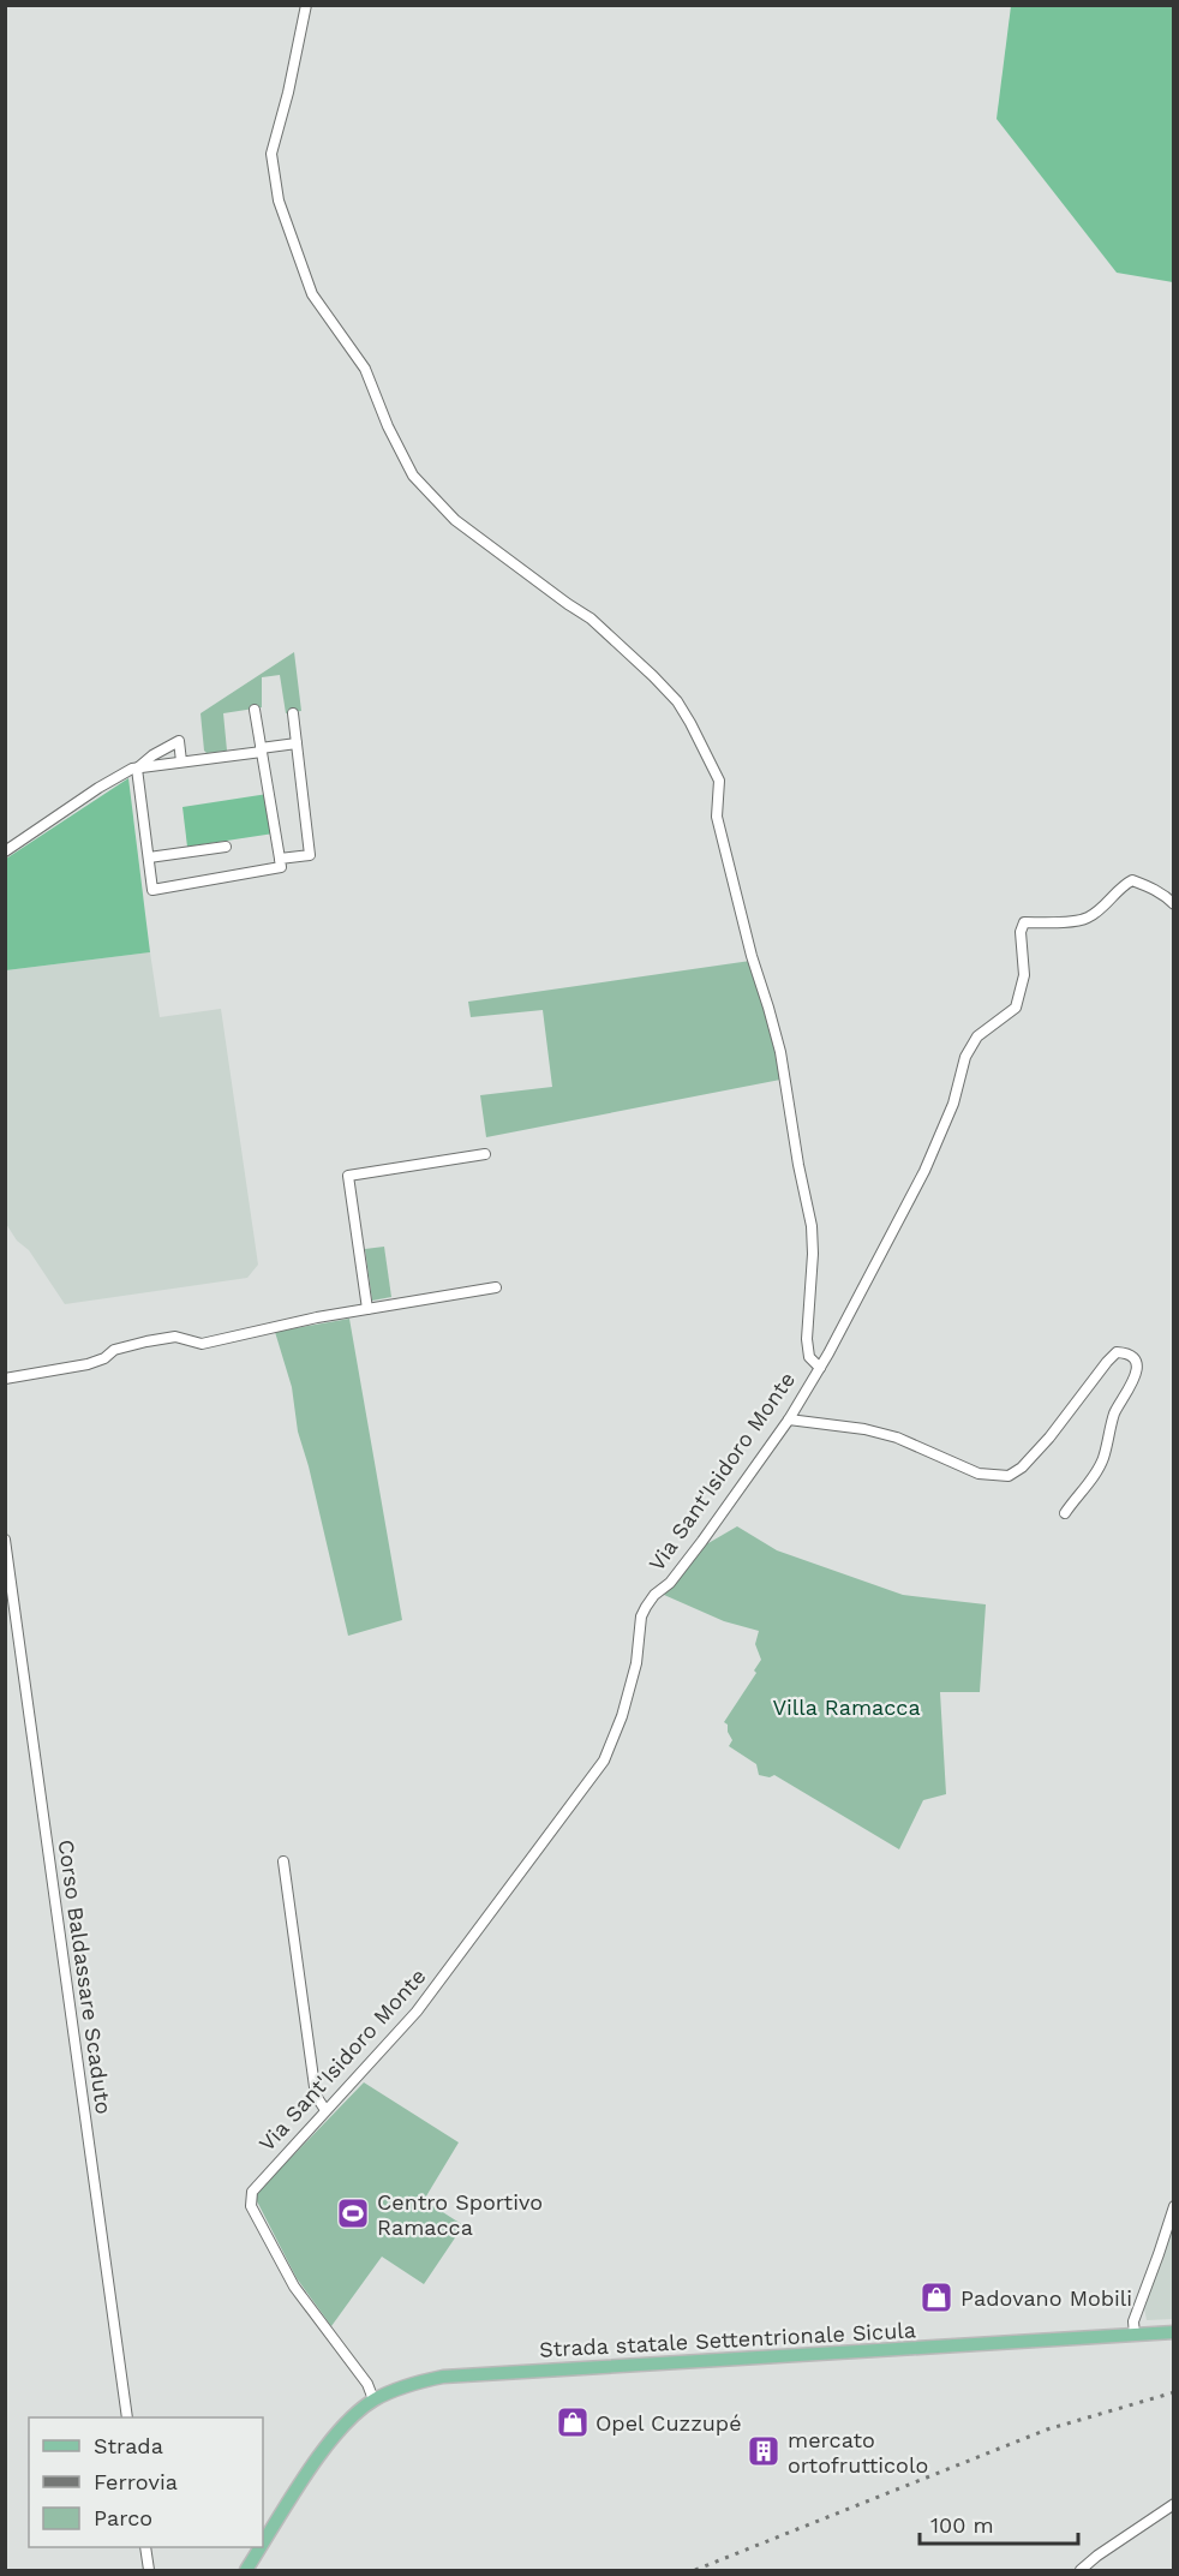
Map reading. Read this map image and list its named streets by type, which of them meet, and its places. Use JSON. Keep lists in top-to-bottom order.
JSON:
{
  "streets": {
    "main road": ["Strada statale Settentrionale Sicula"],
    "street": ["Via Sant'Isidoro Monte", "Corso Baldassare Scaduto"]
  },
  "crossings": [
    ["Via Sant'Isidoro Monte", "Strada statale Settentrionale Sicula"]
  ],
  "parks": ["Villa Ramacca"],
  "places": {
    "sports": ["Centro Sportivo Ramacca"],
    "shop": ["Padovano Mobili", "Opel Cuzzupé"],
    "building": ["mercato ortofrutticolo"]
  },
  "legend": ["Strada", "Ferrovia", "Parco"],
  "scale_bar": "100 m"
}
